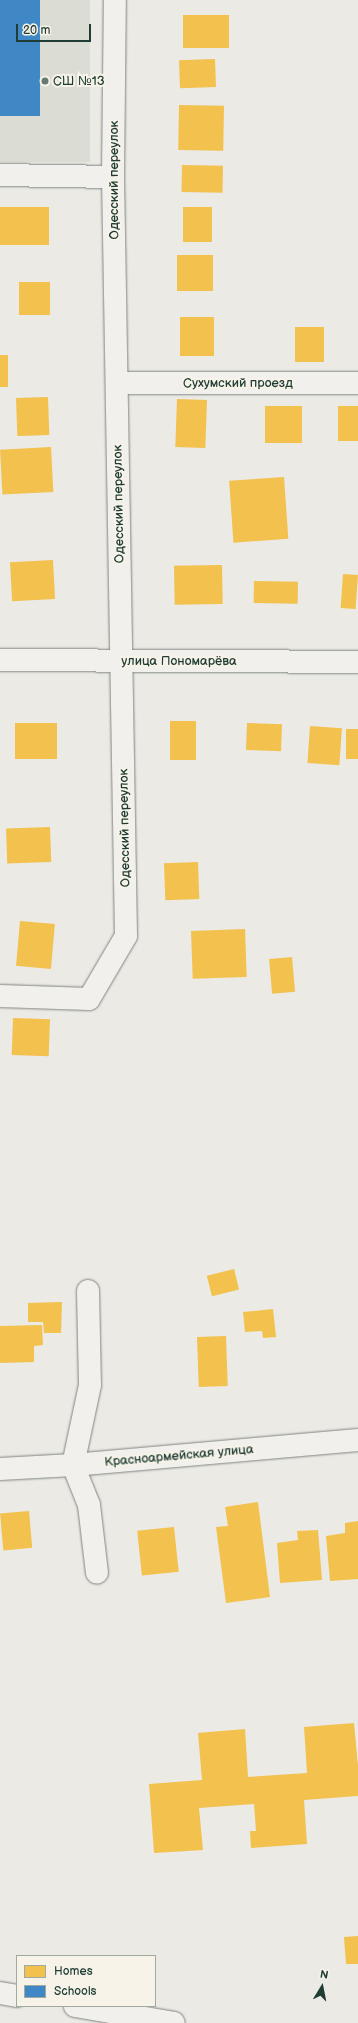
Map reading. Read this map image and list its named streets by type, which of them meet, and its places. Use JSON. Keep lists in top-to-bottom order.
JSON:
{
  "streets": {
    "street": [
      "Одесский переулок",
      "Сухумский проезд",
      "улица Пономарёва",
      "Красноармейская улица"
    ]
  },
  "crossings": [
    ["Одесский переулок", "Сухумский проезд"],
    ["Одесский переулок", "улица Пономарёва"]
  ],
  "places": ["СШ №13"],
  "legend": ["Homes", "Schools"],
  "scale_bar": "20 m",
  "north": "top"
}
